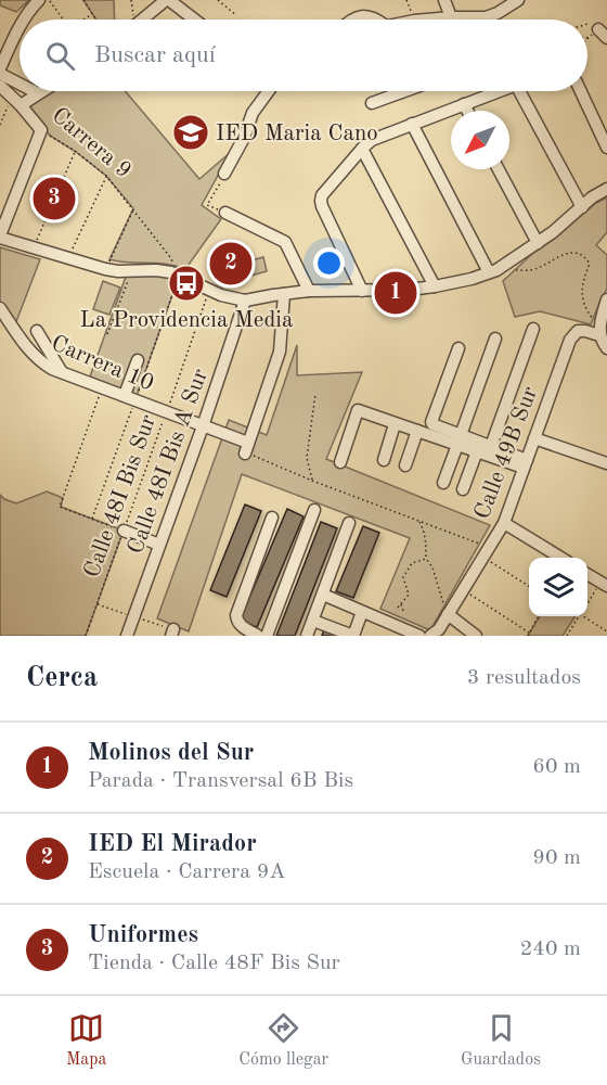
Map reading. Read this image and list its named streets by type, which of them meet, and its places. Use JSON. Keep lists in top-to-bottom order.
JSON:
{
  "streets": {
    "street": [
      "Carrera 9",
      "Carrera 10",
      "Calle 49B Sur",
      "Calle 48I Bis A Sur"
    ],
    "path": ["Calle 48I Bis Sur"]
  },
  "crossings": [
    ["Carrera 10", "Calle 48I Bis A Sur"],
    ["Carrera 10", "Calle 48I Bis Sur"]
  ],
  "places": {
    "school or university": ["IED Maria Cano"],
    "bus stop": ["La Providencia Media"]
  },
  "north": "bottom left",
  "page": {
    "search": "Buscar aquí",
    "pins": ["3", "2", "1"],
    "heading": ["Cerca", "3 resultados"],
    "list": [
      {
        "mark": "1",
        "name": "Molinos del Sur",
        "note": "Parada · Transversal 6B Bis",
        "value": "60 m"
      },
      {
        "mark": "2",
        "name": "IED El Mirador",
        "note": "Escuela · Carrera 9A",
        "value": "90 m"
      },
      {
        "mark": "3",
        "name": "Uniformes",
        "note": "Tienda · Calle 48F Bis Sur",
        "value": "240 m"
      }
    ],
    "nav": ["Mapa", "Cómo llegar", "Guardados"]
  }
}
